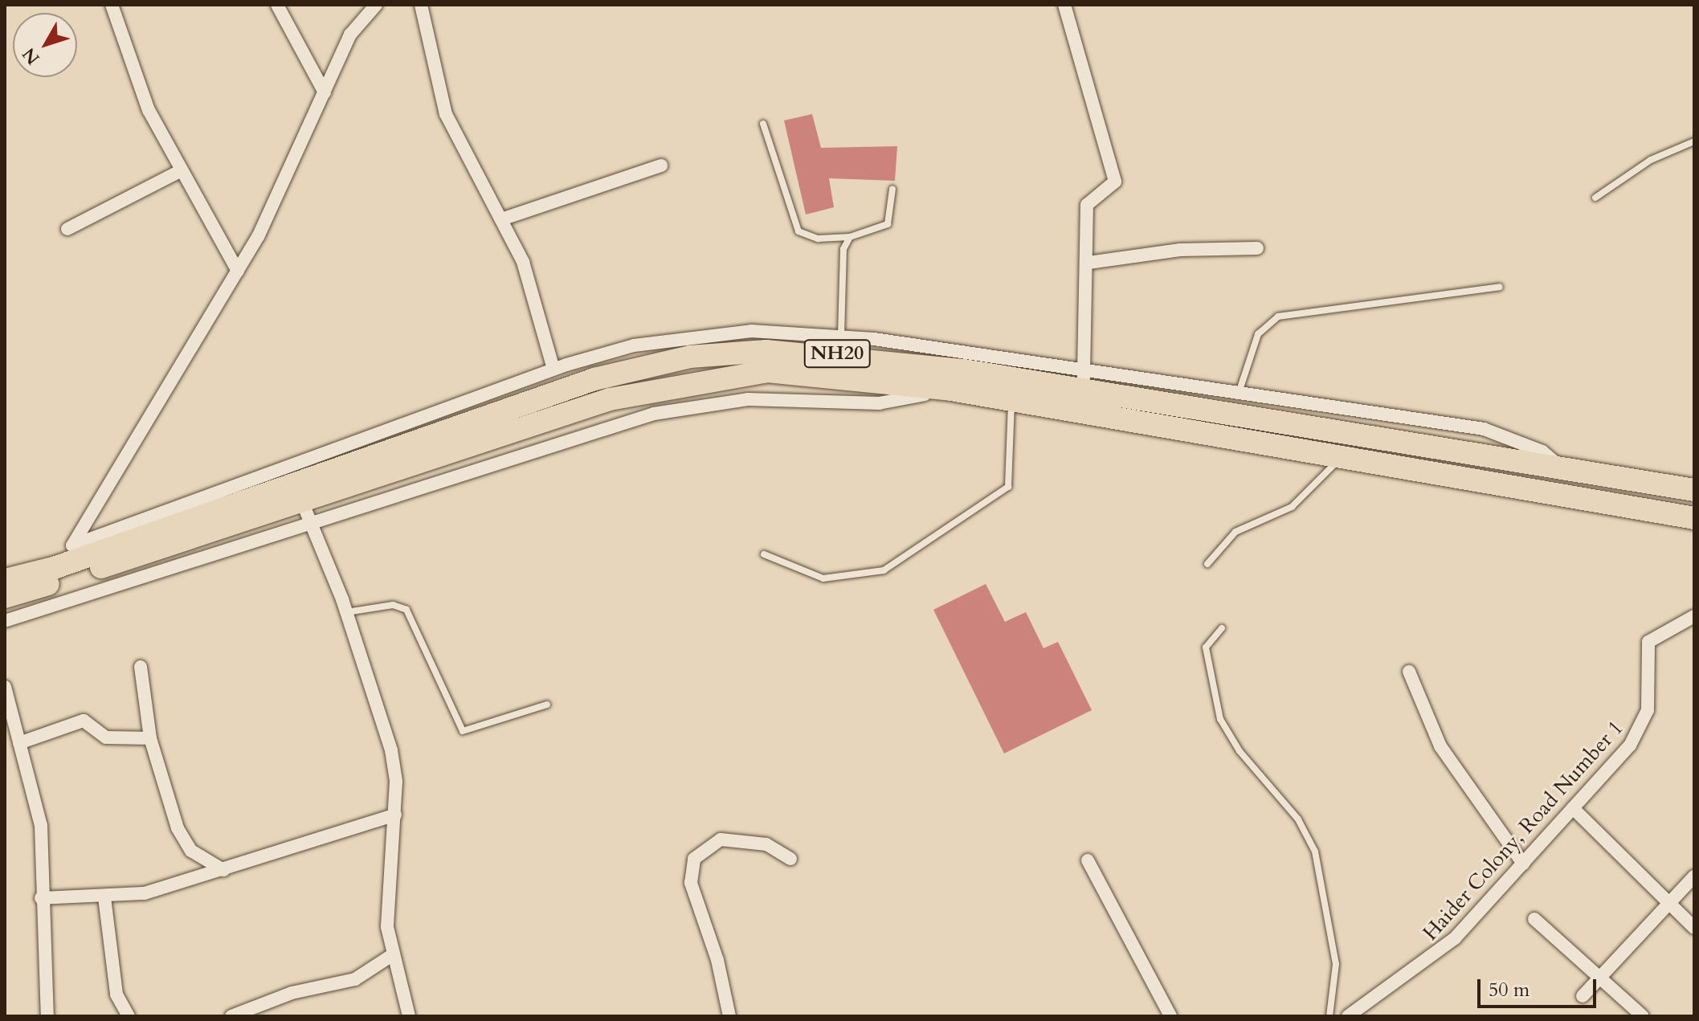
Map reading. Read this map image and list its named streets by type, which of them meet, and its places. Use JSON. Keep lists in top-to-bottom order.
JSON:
{
  "streets": {
    "highway": ["NH20"],
    "street": ["Haider Colony, Road Number 1"]
  },
  "scale_bar": "50 m",
  "north": "bottom left"
}
